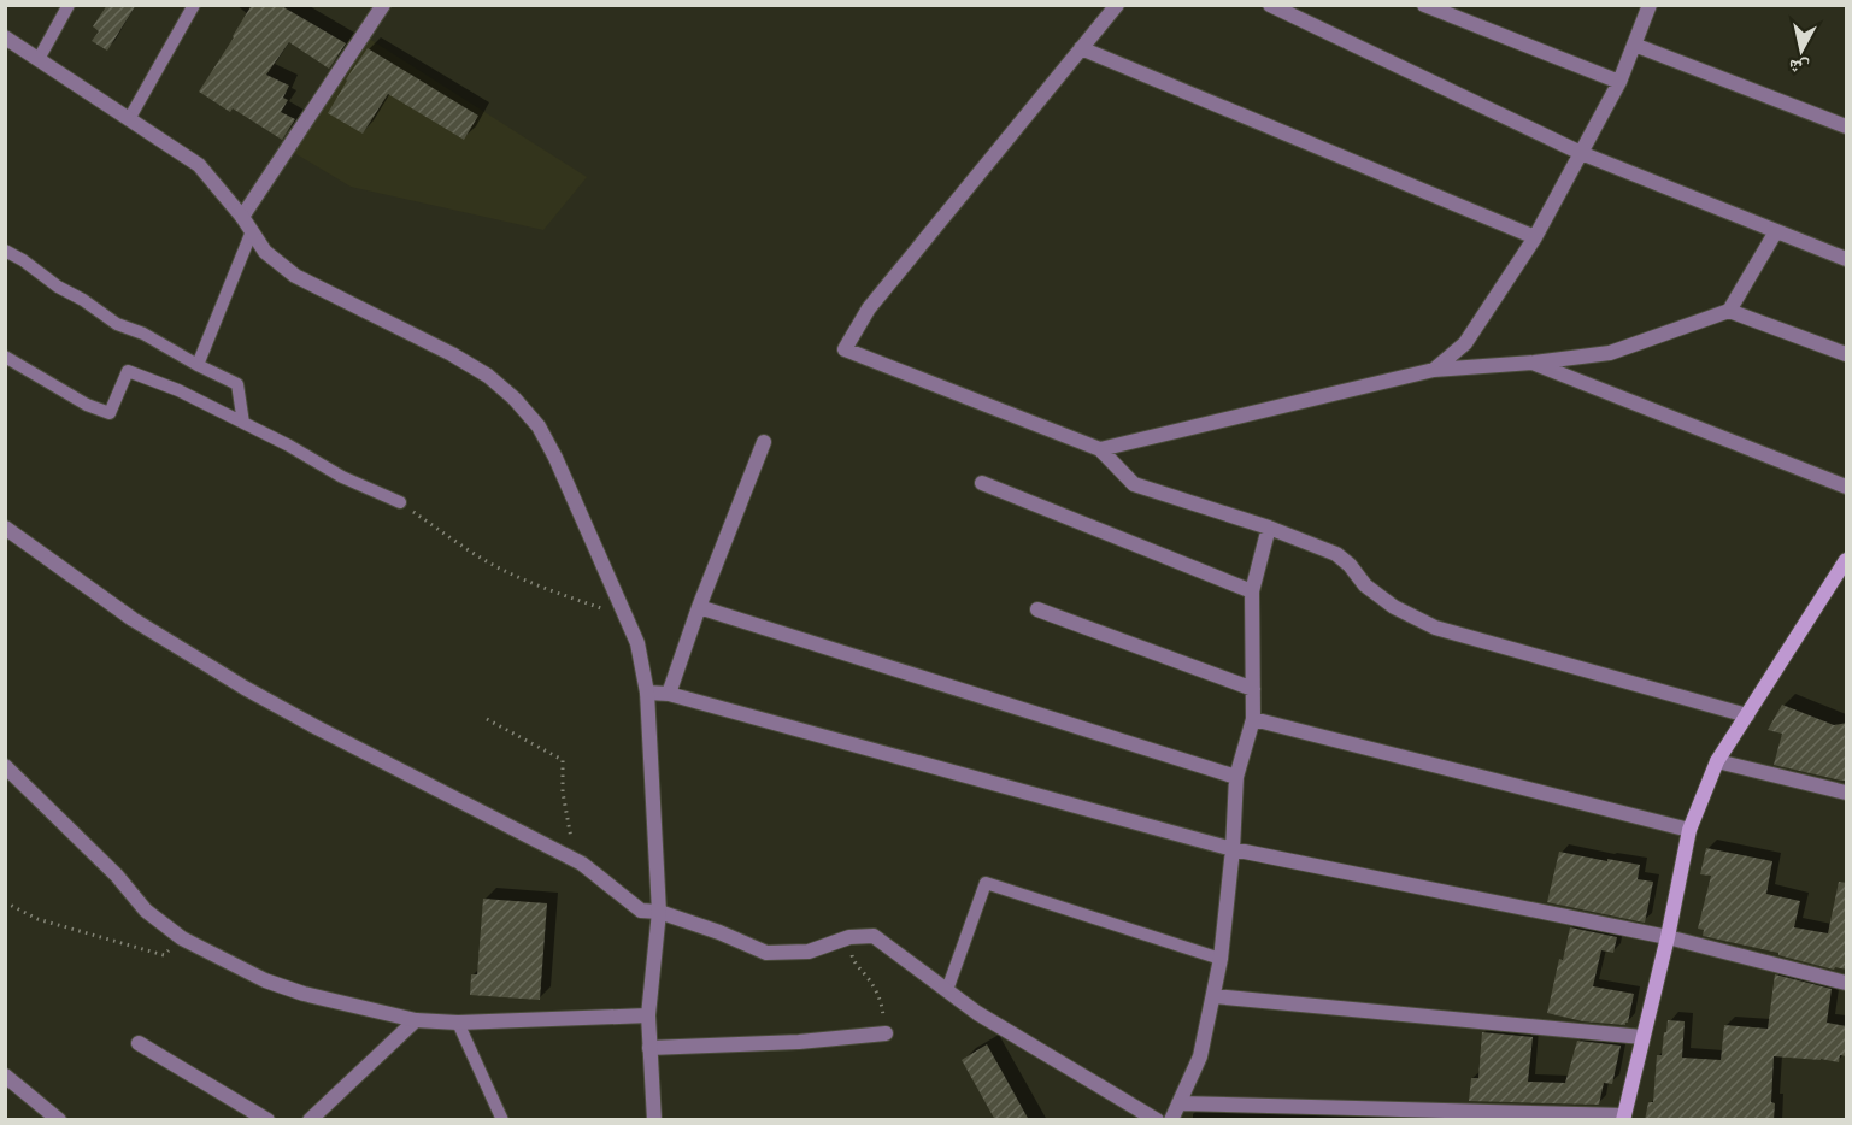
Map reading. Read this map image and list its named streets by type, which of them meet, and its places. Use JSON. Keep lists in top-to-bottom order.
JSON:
{
  "north": "bottom"
}
